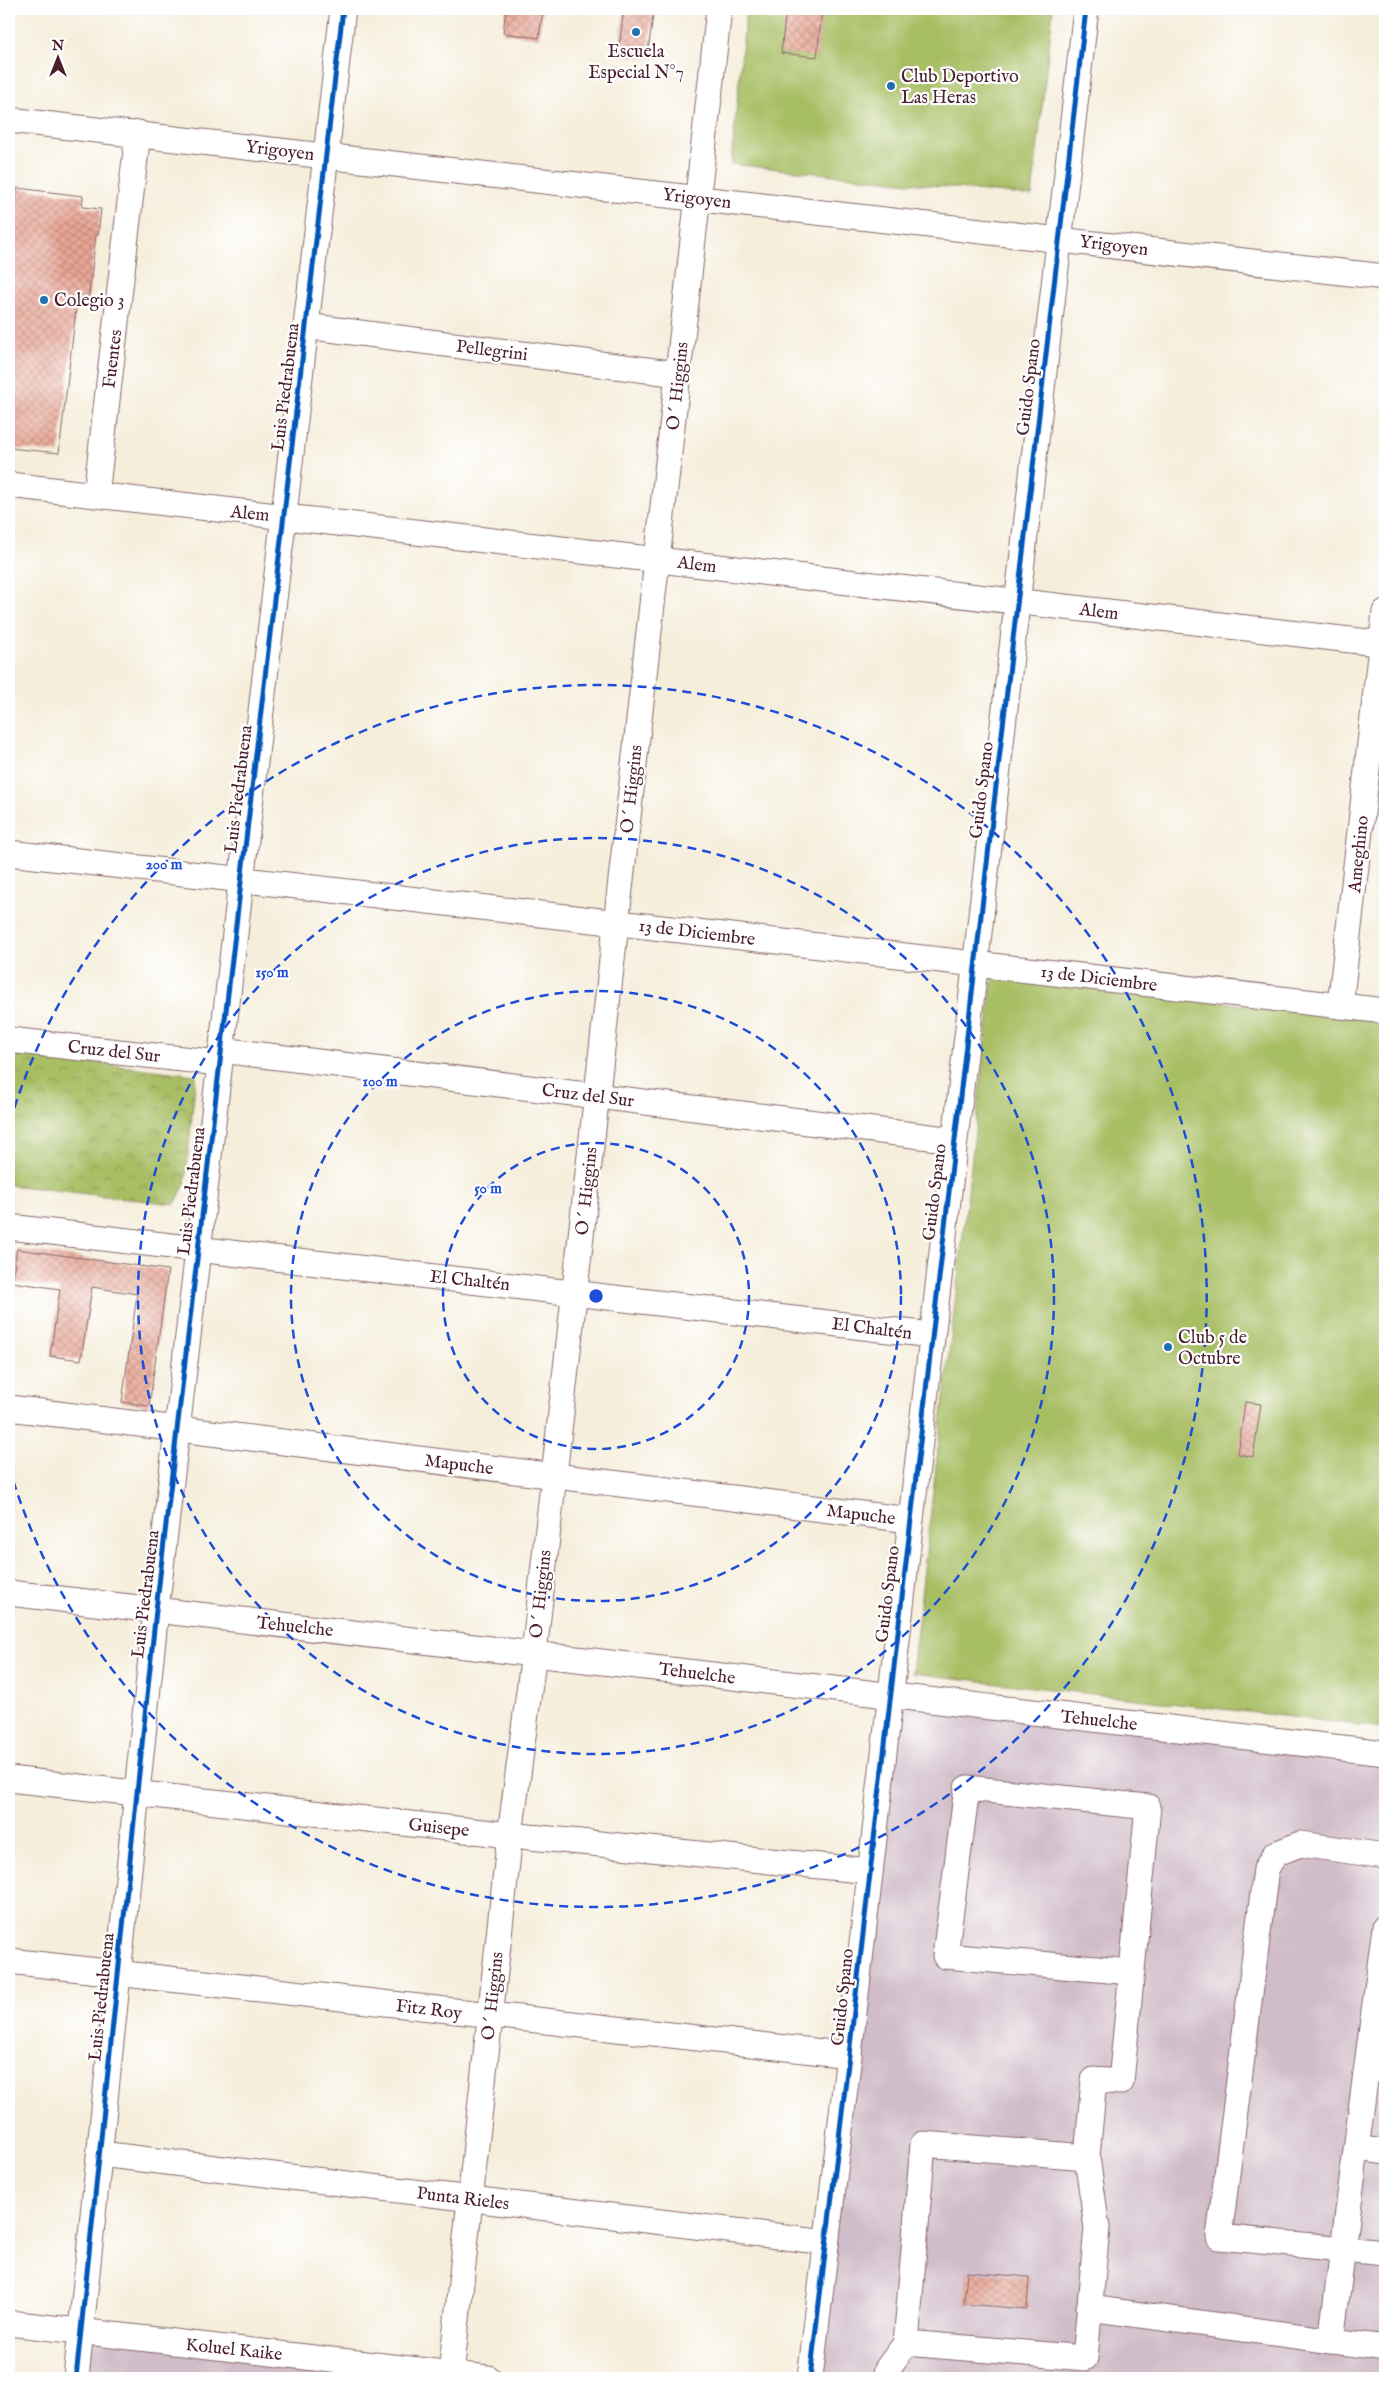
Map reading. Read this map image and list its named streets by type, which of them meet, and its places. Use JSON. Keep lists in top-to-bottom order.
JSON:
{
  "streets": {
    "street": [
      "Yrigoyen",
      "Pellegrini",
      "Fuentes",
      "O´ Higgins",
      "Luis Piedrabuena",
      "Guido Spano",
      "Alem",
      "Ameghino",
      "13 de Diciembre",
      "Cruz del Sur",
      "El Chaltén",
      "Mapuche",
      "Tehuelche",
      "Guisepe",
      "Fitz Roy",
      "Punta Rieles",
      "Koluel Kaike"
    ]
  },
  "crossings": [
    ["Yrigoyen", "Fuentes"],
    ["Yrigoyen", "O´ Higgins"],
    ["Yrigoyen", "Luis Piedrabuena"],
    ["Yrigoyen", "Guido Spano"],
    ["Pellegrini", "O´ Higgins"],
    ["Pellegrini", "Luis Piedrabuena"],
    ["Fuentes", "Alem"],
    ["O´ Higgins", "Alem"],
    ["O´ Higgins", "13 de Diciembre"],
    ["O´ Higgins", "Cruz del Sur"],
    ["O´ Higgins", "El Chaltén"],
    ["O´ Higgins", "Mapuche"],
    ["O´ Higgins", "Tehuelche"],
    ["O´ Higgins", "Guisepe"],
    ["O´ Higgins", "Fitz Roy"],
    ["O´ Higgins", "Punta Rieles"],
    ["O´ Higgins", "Koluel Kaike"],
    ["Luis Piedrabuena", "Alem"],
    ["Luis Piedrabuena", "13 de Diciembre"],
    ["Luis Piedrabuena", "Cruz del Sur"],
    ["Luis Piedrabuena", "El Chaltén"],
    ["Luis Piedrabuena", "Mapuche"],
    ["Luis Piedrabuena", "Tehuelche"],
    ["Luis Piedrabuena", "Guisepe"],
    ["Luis Piedrabuena", "Fitz Roy"],
    ["Luis Piedrabuena", "Punta Rieles"],
    ["Luis Piedrabuena", "Koluel Kaike"],
    ["Guido Spano", "Alem"],
    ["Guido Spano", "13 de Diciembre"],
    ["Guido Spano", "Cruz del Sur"],
    ["Guido Spano", "El Chaltén"],
    ["Guido Spano", "Mapuche"],
    ["Guido Spano", "Tehuelche"],
    ["Guido Spano", "Guisepe"],
    ["Guido Spano", "Fitz Roy"],
    ["Guido Spano", "Punta Rieles"],
    ["Alem", "Ameghino"],
    ["Ameghino", "13 de Diciembre"]
  ],
  "places": [
    "Escuela Especial N°7",
    "Club Deportivo Las Heras",
    "Colegio 3",
    "Club 5 de Octubre"
  ],
  "north": "top",
  "rings": [
    "200 m",
    "150 m",
    "100 m",
    "50 m"
  ]
}
